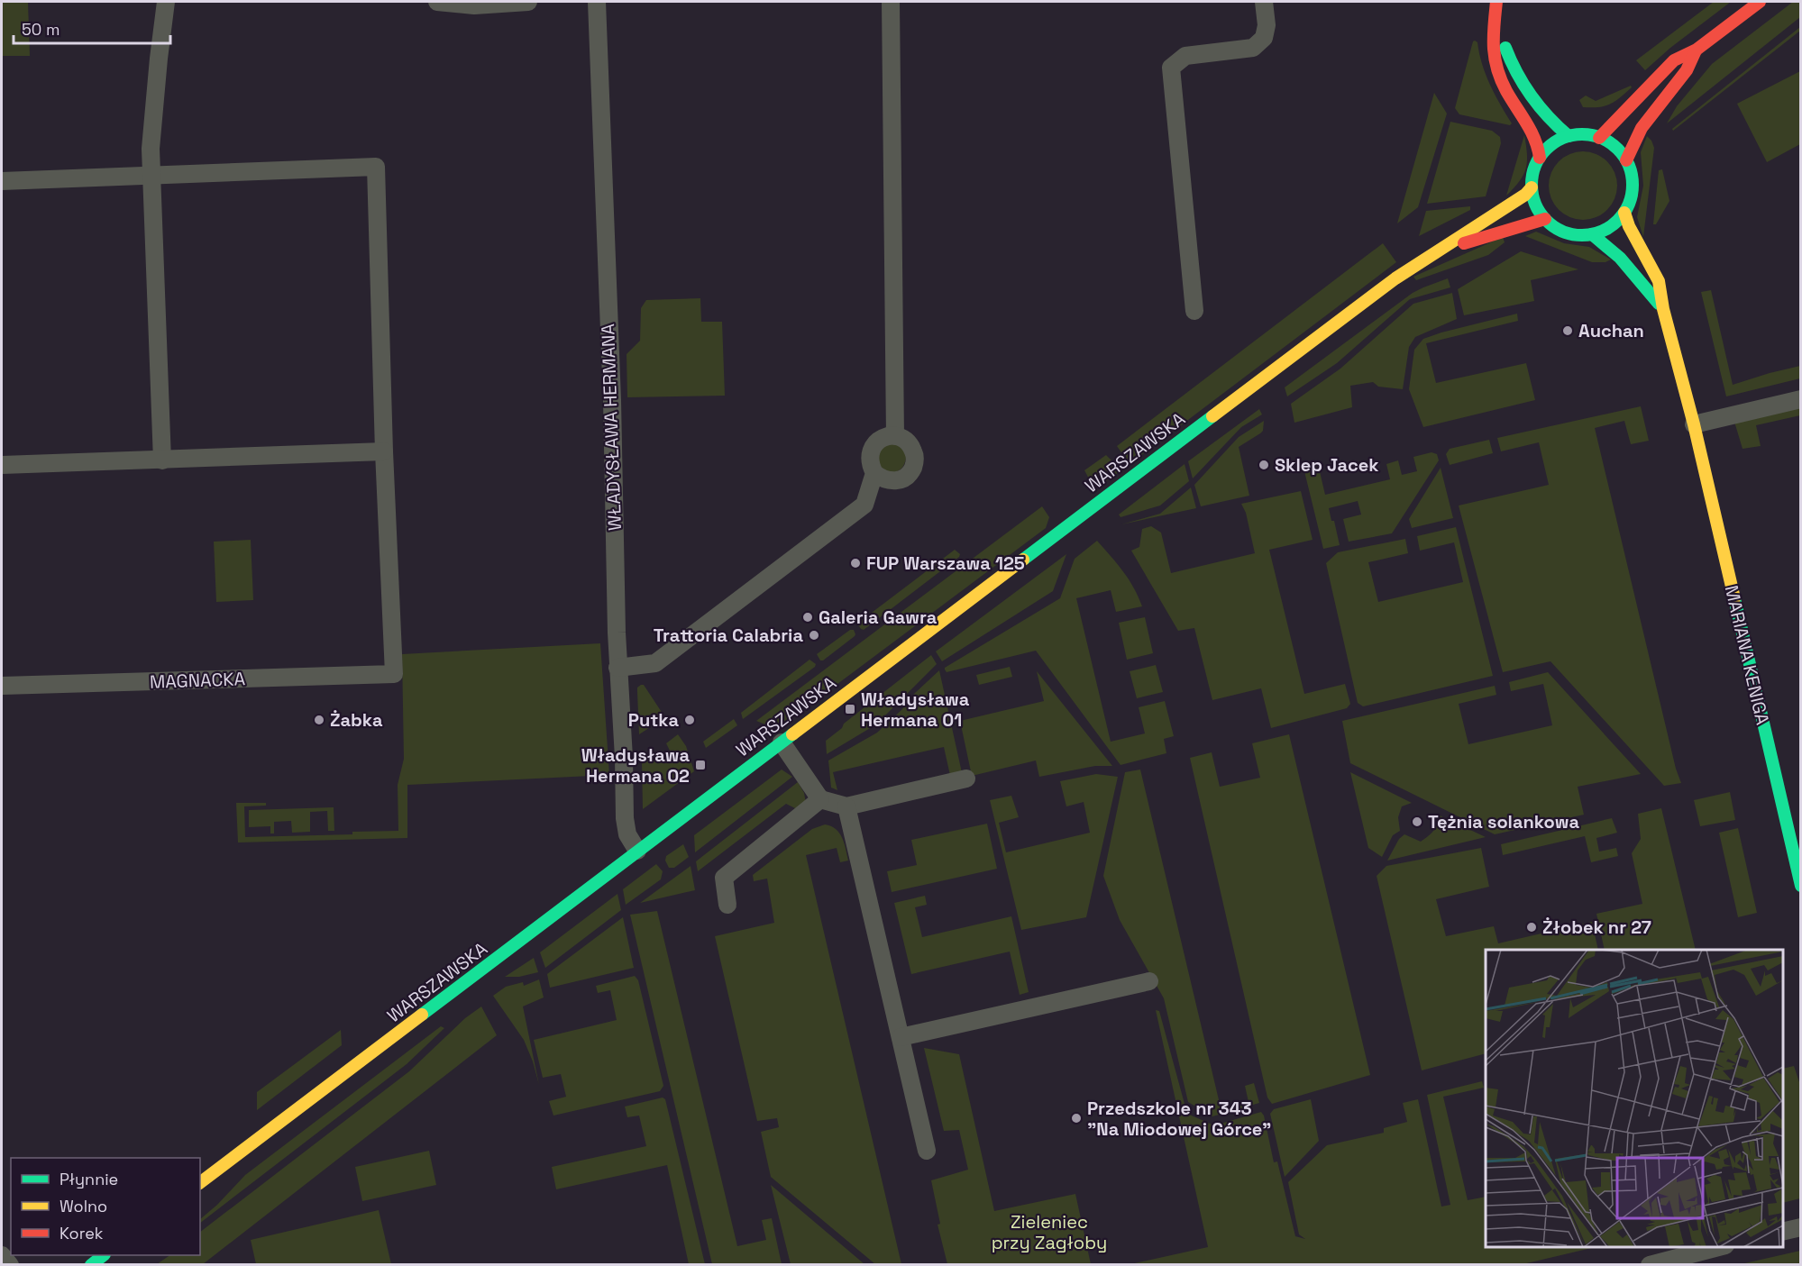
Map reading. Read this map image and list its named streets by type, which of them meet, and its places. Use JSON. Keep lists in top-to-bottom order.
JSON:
{
  "streets": {
    "street": [
      "WŁADYSŁAWA HERMANA",
      "WARSZAWSKA",
      "MARIANA KENIGA",
      "MAGNACKA"
    ]
  },
  "crossings": [
    ["WŁADYSŁAWA HERMANA", "WARSZAWSKA"],
    ["WARSZAWSKA", "MARIANA KENIGA"]
  ],
  "parks": ["Zieleniec przy Zagłoby"],
  "places": {
    "other": [
      "Auchan",
      "Sklep Jacek",
      "FUP Warszawa 125",
      "Galeria Gawra",
      "Trattoria Calabria",
      "Żabka",
      "Putka",
      "Tężnia solankowa",
      "Żłobek nr 27",
      "Przedszkole nr 343 \"Na Miodowej Górce\""
    ],
    "transit": ["Władysława Hermana 01", "Władysława Hermana 02"]
  },
  "legend": ["Płynnie", "Wolno", "Korek"],
  "scale_bar": "50 m"
}
